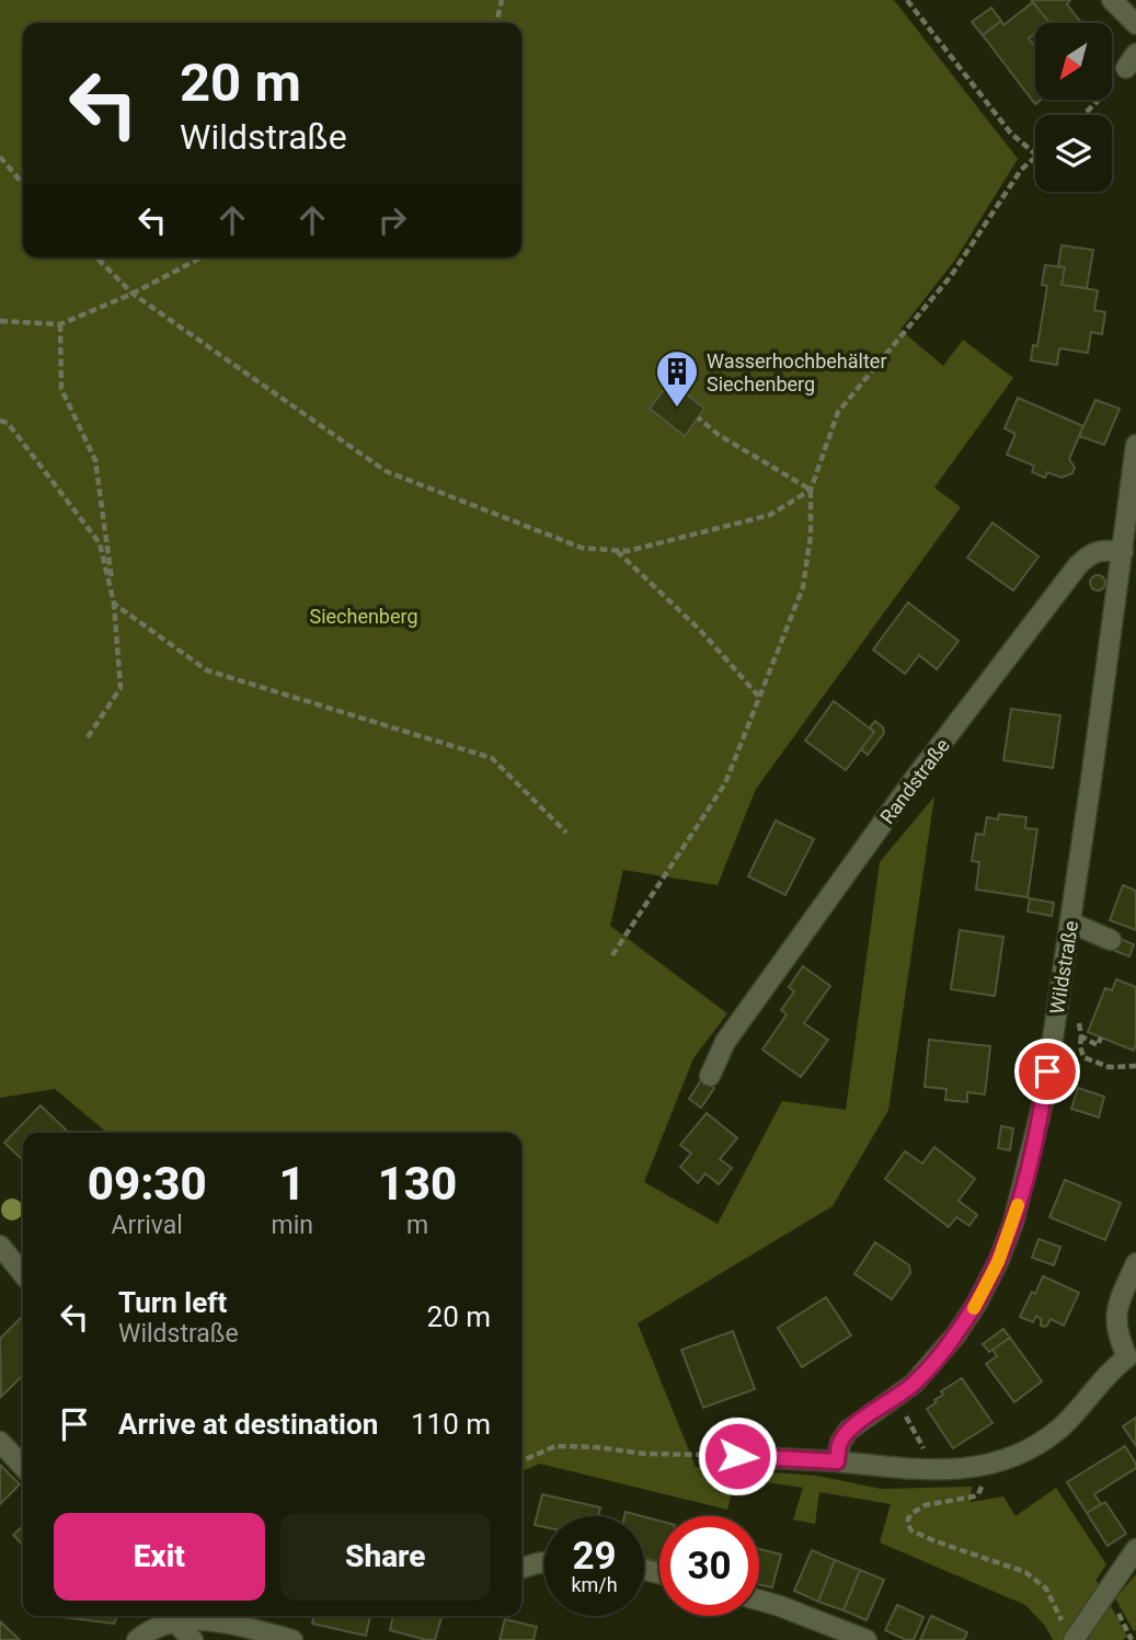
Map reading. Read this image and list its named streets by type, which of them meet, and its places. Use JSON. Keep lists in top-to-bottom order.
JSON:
{
  "streets": {
    "street": ["Randstraße", "Wildstraße"]
  },
  "crossings": [
    ["Randstraße", "Wildstraße"]
  ],
  "parks": ["Siechenberg"],
  "places": {
    "building": ["Wasserhochbehälter Siechenberg"]
  },
  "north": "bottom left",
  "page": {
    "turn": ["20 m", "Wildstraße"],
    "eta": [
      "09:30",
      "Arrival",
      "1",
      "min",
      "130",
      "m"
    ],
    "list": [
      {
        "name": "Turn left",
        "note": "Wildstraße",
        "value": "20 m"
      },
      {
        "name": "Arrive at destination",
        "value": "110 m"
      }
    ],
    "buttons": ["Exit", "Share"],
    "speed": "29 km/h",
    "limit": "30"
  }
}
